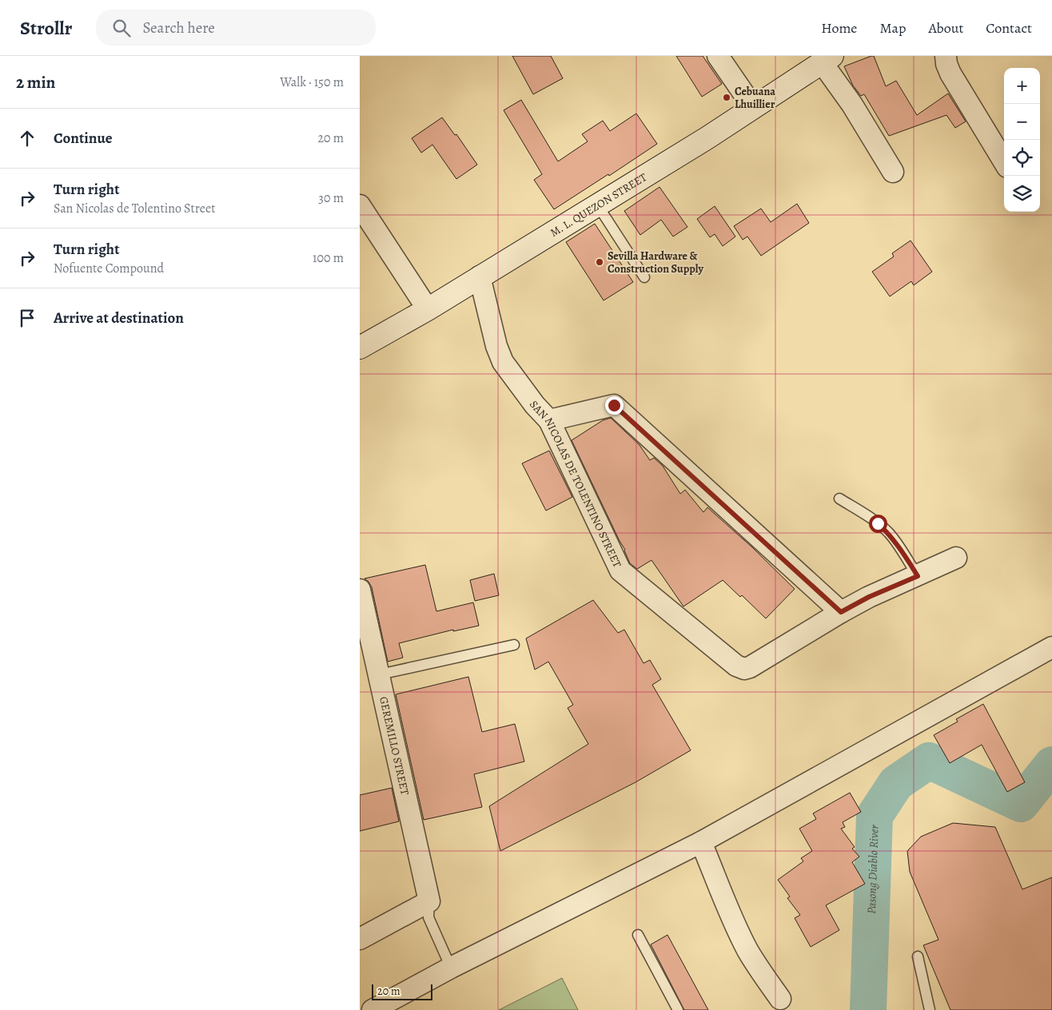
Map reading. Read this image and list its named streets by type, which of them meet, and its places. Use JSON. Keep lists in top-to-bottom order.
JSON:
{
  "streets": {
    "main road": ["M. L. QUEZON STREET"],
    "street": ["SAN NICOLAS DE TOLENTINO STREET", "GEREMILLO STREET"]
  },
  "crossings": [
    ["M. L. QUEZON STREET", "SAN NICOLAS DE TOLENTINO STREET"]
  ],
  "water": ["Pasong Diablo River"],
  "places": ["Cebuana Lhuillier", "Sevilla Hardware & Construction Supply"],
  "scale_bar": "20 m",
  "page": {
    "header": "Strollr",
    "search": "Search here",
    "nav": [
      "Home",
      "Map",
      "About",
      "Contact"
    ],
    "heading": ["2 min", "Walk · 150 m"],
    "map_buttons": ["+", "−"],
    "list": [
      ["Continue", "20 m"],
      ["Turn right", "San Nicolas de Tolentino Street", "30 m"],
      ["Turn right", "Nofuente Compound", "100 m"],
      "Arrive at destination"
    ],
    "scale": "20 m"
  }
}
